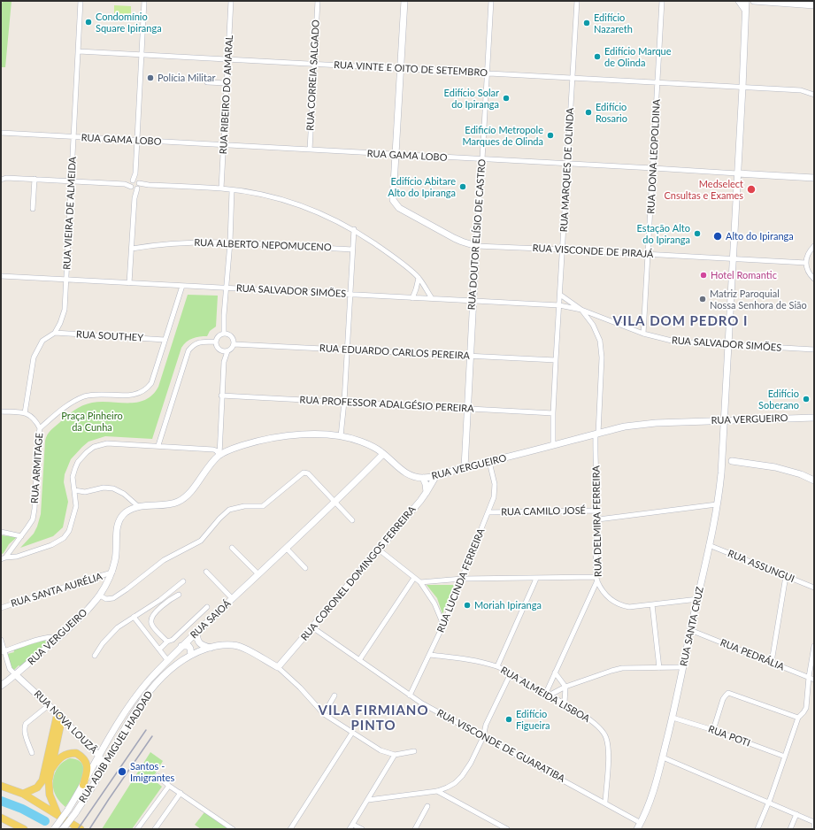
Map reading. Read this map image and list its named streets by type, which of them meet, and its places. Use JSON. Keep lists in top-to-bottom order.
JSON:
{
  "streets": {
    "main road": [
      "RUA GAMA LOBO",
      "RUA DOUTOR ELÍSIO DE CASTRO",
      "RUA VISCONDE DE PIRAJÁ",
      "RUA VERGUEIRO",
      "RUA CORONEL DOMINGOS FERREIRA",
      "RUA SAIOÁ",
      "RUA SANTA CRUZ",
      "RUA NOVA LOUZÃ",
      "RUA ADIB MIGUEL HADDAD"
    ],
    "street": [
      "RUA VINTE E OITO DE SETEMBRO",
      "RUA CORREIA SALGADO",
      "RUA RIBEIRO DO AMARAL",
      "RUA DONA LEOPOLDINA",
      "RUA MARQUES DE OLINDA",
      "RUA VIEIRA DE ALMEIDA",
      "RUA ALBERTO NEPOMUCENO",
      "RUA SALVADOR SIMÕES",
      "RUA SOUTHEY",
      "RUA EDUARDO CARLOS PEREIRA",
      "RUA PROFESSOR ADALGÉSIO PEREIRA",
      "RUA ARMITAGE",
      "RUA CAMILO JOSÉ",
      "RUA DELMIRA FERREIRA",
      "RUA ASSUNGUI",
      "RUA LUCINDA FERREIRA",
      "RUA SANTA AURÉLIA",
      "RUA PEDRÁLIA",
      "RUA ALMEIDA LISBOA",
      "RUA POTI",
      "RUA VISCONDE DE GUARATIBA"
    ]
  },
  "crossings": [
    ["RUA VINTE E OITO DE SETEMBRO", "RUA CORREIA SALGADO"],
    ["RUA VINTE E OITO DE SETEMBRO", "RUA RIBEIRO DO AMARAL"],
    ["RUA VINTE E OITO DE SETEMBRO", "RUA DONA LEOPOLDINA"],
    ["RUA VINTE E OITO DE SETEMBRO", "RUA MARQUES DE OLINDA"],
    ["RUA VINTE E OITO DE SETEMBRO", "RUA VIEIRA DE ALMEIDA"],
    ["RUA VINTE E OITO DE SETEMBRO", "RUA DOUTOR ELÍSIO DE CASTRO"],
    ["RUA VINTE E OITO DE SETEMBRO", "RUA SANTA CRUZ"],
    ["RUA CORREIA SALGADO", "RUA GAMA LOBO"],
    ["RUA RIBEIRO DO AMARAL", "RUA GAMA LOBO"],
    ["RUA GAMA LOBO", "RUA DONA LEOPOLDINA"],
    ["RUA GAMA LOBO", "RUA MARQUES DE OLINDA"],
    ["RUA GAMA LOBO", "RUA VIEIRA DE ALMEIDA"],
    ["RUA GAMA LOBO", "RUA DOUTOR ELÍSIO DE CASTRO"],
    ["RUA GAMA LOBO", "RUA VISCONDE DE PIRAJÁ"],
    ["RUA GAMA LOBO", "RUA SANTA CRUZ"],
    ["RUA DONA LEOPOLDINA", "RUA VISCONDE DE PIRAJÁ"],
    ["RUA DONA LEOPOLDINA", "RUA SALVADOR SIMÕES"],
    ["RUA MARQUES DE OLINDA", "RUA VISCONDE DE PIRAJÁ"],
    ["RUA MARQUES DE OLINDA", "RUA SALVADOR SIMÕES"],
    ["RUA MARQUES DE OLINDA", "RUA EDUARDO CARLOS PEREIRA"],
    ["RUA MARQUES DE OLINDA", "RUA PROFESSOR ADALGÉSIO PEREIRA"],
    ["RUA MARQUES DE OLINDA", "RUA VERGUEIRO"],
    ["RUA VIEIRA DE ALMEIDA", "RUA SALVADOR SIMÕES"],
    ["RUA VIEIRA DE ALMEIDA", "RUA SOUTHEY"],
    ["RUA DOUTOR ELÍSIO DE CASTRO", "RUA VISCONDE DE PIRAJÁ"],
    ["RUA DOUTOR ELÍSIO DE CASTRO", "RUA SALVADOR SIMÕES"],
    ["RUA DOUTOR ELÍSIO DE CASTRO", "RUA EDUARDO CARLOS PEREIRA"],
    ["RUA DOUTOR ELÍSIO DE CASTRO", "RUA PROFESSOR ADALGÉSIO PEREIRA"],
    ["RUA DOUTOR ELÍSIO DE CASTRO", "RUA VERGUEIRO"],
    ["RUA VISCONDE DE PIRAJÁ", "RUA SANTA CRUZ"],
    ["RUA SALVADOR SIMÕES", "RUA ARMITAGE"],
    ["RUA SALVADOR SIMÕES", "RUA DELMIRA FERREIRA"],
    ["RUA SALVADOR SIMÕES", "RUA SANTA CRUZ"],
    ["RUA SOUTHEY", "RUA ARMITAGE"],
    ["RUA VERGUEIRO", "RUA DELMIRA FERREIRA"],
    ["RUA VERGUEIRO", "RUA CORONEL DOMINGOS FERREIRA"],
    ["RUA VERGUEIRO", "RUA LUCINDA FERREIRA"],
    ["RUA VERGUEIRO", "RUA SANTA AURÉLIA"],
    ["RUA VERGUEIRO", "RUA SAIOÁ"],
    ["RUA VERGUEIRO", "RUA SANTA CRUZ"],
    ["RUA VERGUEIRO", "RUA NOVA LOUZÃ"],
    ["RUA CAMILO JOSÉ", "RUA DELMIRA FERREIRA"],
    ["RUA CAMILO JOSÉ", "RUA LUCINDA FERREIRA"],
    ["RUA DELMIRA FERREIRA", "RUA SANTA CRUZ"],
    ["RUA ASSUNGUI", "RUA SANTA CRUZ"],
    ["RUA CORONEL DOMINGOS FERREIRA", "RUA VISCONDE DE GUARATIBA"],
    ["RUA CORONEL DOMINGOS FERREIRA", "RUA ADIB MIGUEL HADDAD"],
    ["RUA LUCINDA FERREIRA", "RUA ALMEIDA LISBOA"],
    ["RUA LUCINDA FERREIRA", "RUA VISCONDE DE GUARATIBA"],
    ["RUA SAIOÁ", "RUA NOVA LOUZÃ"],
    ["RUA SANTA CRUZ", "RUA PEDRÁLIA"],
    ["RUA SANTA CRUZ", "RUA POTI"],
    ["RUA SANTA CRUZ", "RUA VISCONDE DE GUARATIBA"],
    ["RUA ALMEIDA LISBOA", "RUA VISCONDE DE GUARATIBA"],
    ["RUA NOVA LOUZÃ", "RUA ADIB MIGUEL HADDAD"]
  ],
  "districts": ["VILA DOM PEDRO I", "VILA FIRMIANO PINTO"],
  "parks": ["Praça Pinheiro da Cunha"],
  "places": [
    "Condomínio Square Ipiranga",
    "Edifício Nazareth",
    "Edifício Marque de Olinda",
    "Polícia Militar",
    "Edifício Solar do Ipiranga",
    "Edifício Rosario",
    "Edificío Metropole Marques de Olinda",
    "Edifício Abitare Alto do Ipiranga",
    "Medselect Cnsultas e Exames",
    "Estação Alto do Ipiranga",
    "Alto do Ipiranga",
    "Hotel Romantic",
    "Matriz Paroquial Nossa Senhora de Sião",
    "Edifício Soberano",
    "Moriah Ipiranga",
    "Edifício Figueira",
    "Santos - Imigrantes"
  ]
}
